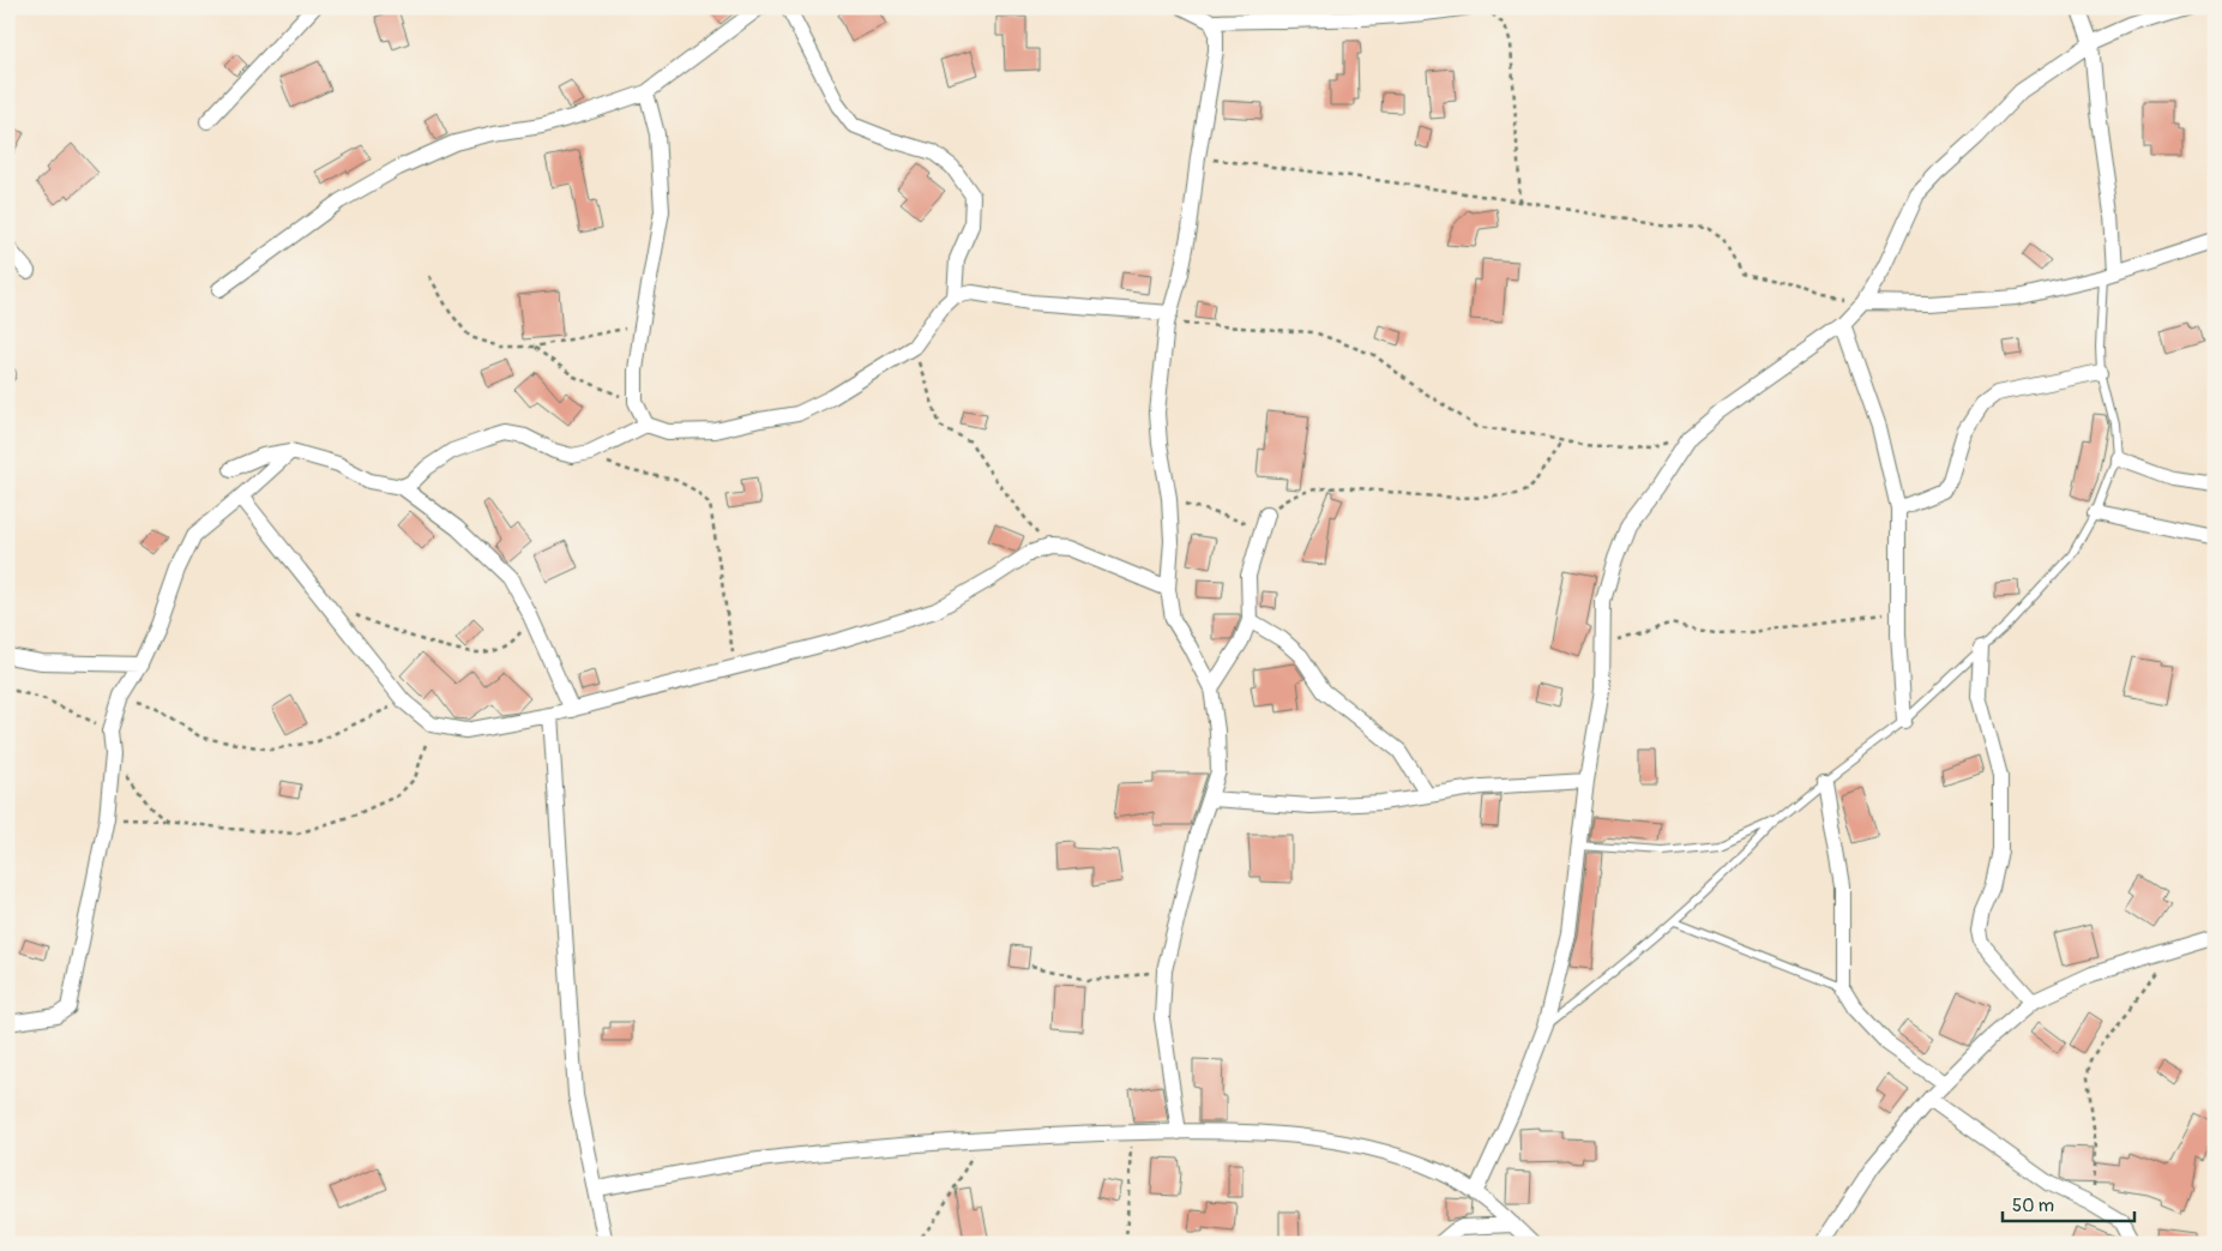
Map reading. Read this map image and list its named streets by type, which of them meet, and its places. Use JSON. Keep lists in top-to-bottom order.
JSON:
{
  "scale_bar": "50 m"
}
